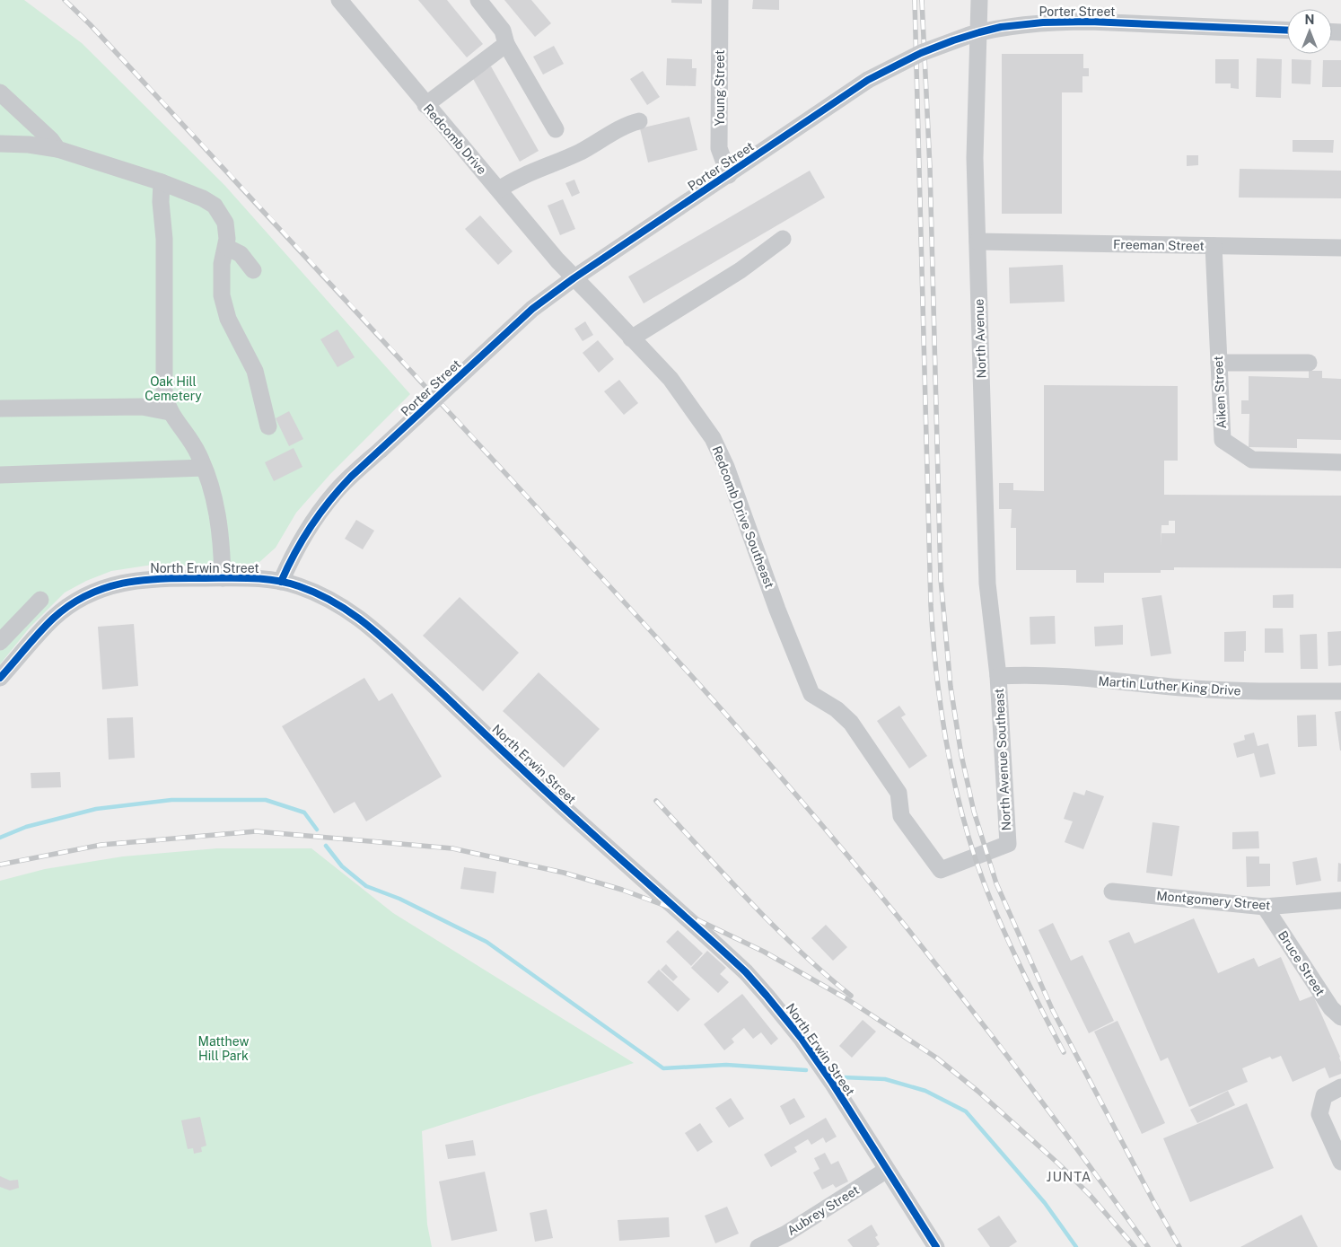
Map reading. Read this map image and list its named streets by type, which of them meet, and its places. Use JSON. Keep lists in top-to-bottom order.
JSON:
{
  "streets": {
    "street": [
      "Porter Street",
      "Young Street",
      "Redcomb Drive",
      "Freeman Street",
      "North Avenue",
      "Aiken Street",
      "Redcomb Drive Southeast",
      "North Erwin Street",
      "Martin Luther King Drive",
      "North Avenue Southeast",
      "Montgomery Street",
      "Bruce Street",
      "Aubrey Street"
    ]
  },
  "crossings": [
    ["Porter Street", "Young Street"],
    ["Porter Street", "Redcomb Drive"],
    ["Porter Street", "North Avenue"],
    ["Porter Street", "Redcomb Drive Southeast"],
    ["Porter Street", "North Erwin Street"],
    ["Redcomb Drive", "Redcomb Drive Southeast"],
    ["Freeman Street", "North Avenue"],
    ["Freeman Street", "Aiken Street"],
    ["North Avenue", "Martin Luther King Drive"],
    ["North Avenue", "North Avenue Southeast"],
    ["Redcomb Drive Southeast", "North Avenue Southeast"],
    ["North Erwin Street", "Aubrey Street"],
    ["Martin Luther King Drive", "North Avenue Southeast"],
    ["Montgomery Street", "Bruce Street"]
  ],
  "districts": ["JUNTA"],
  "parks": ["Oak Hill Cemetery", "Matthew Hill Park"],
  "north": "top"
}
